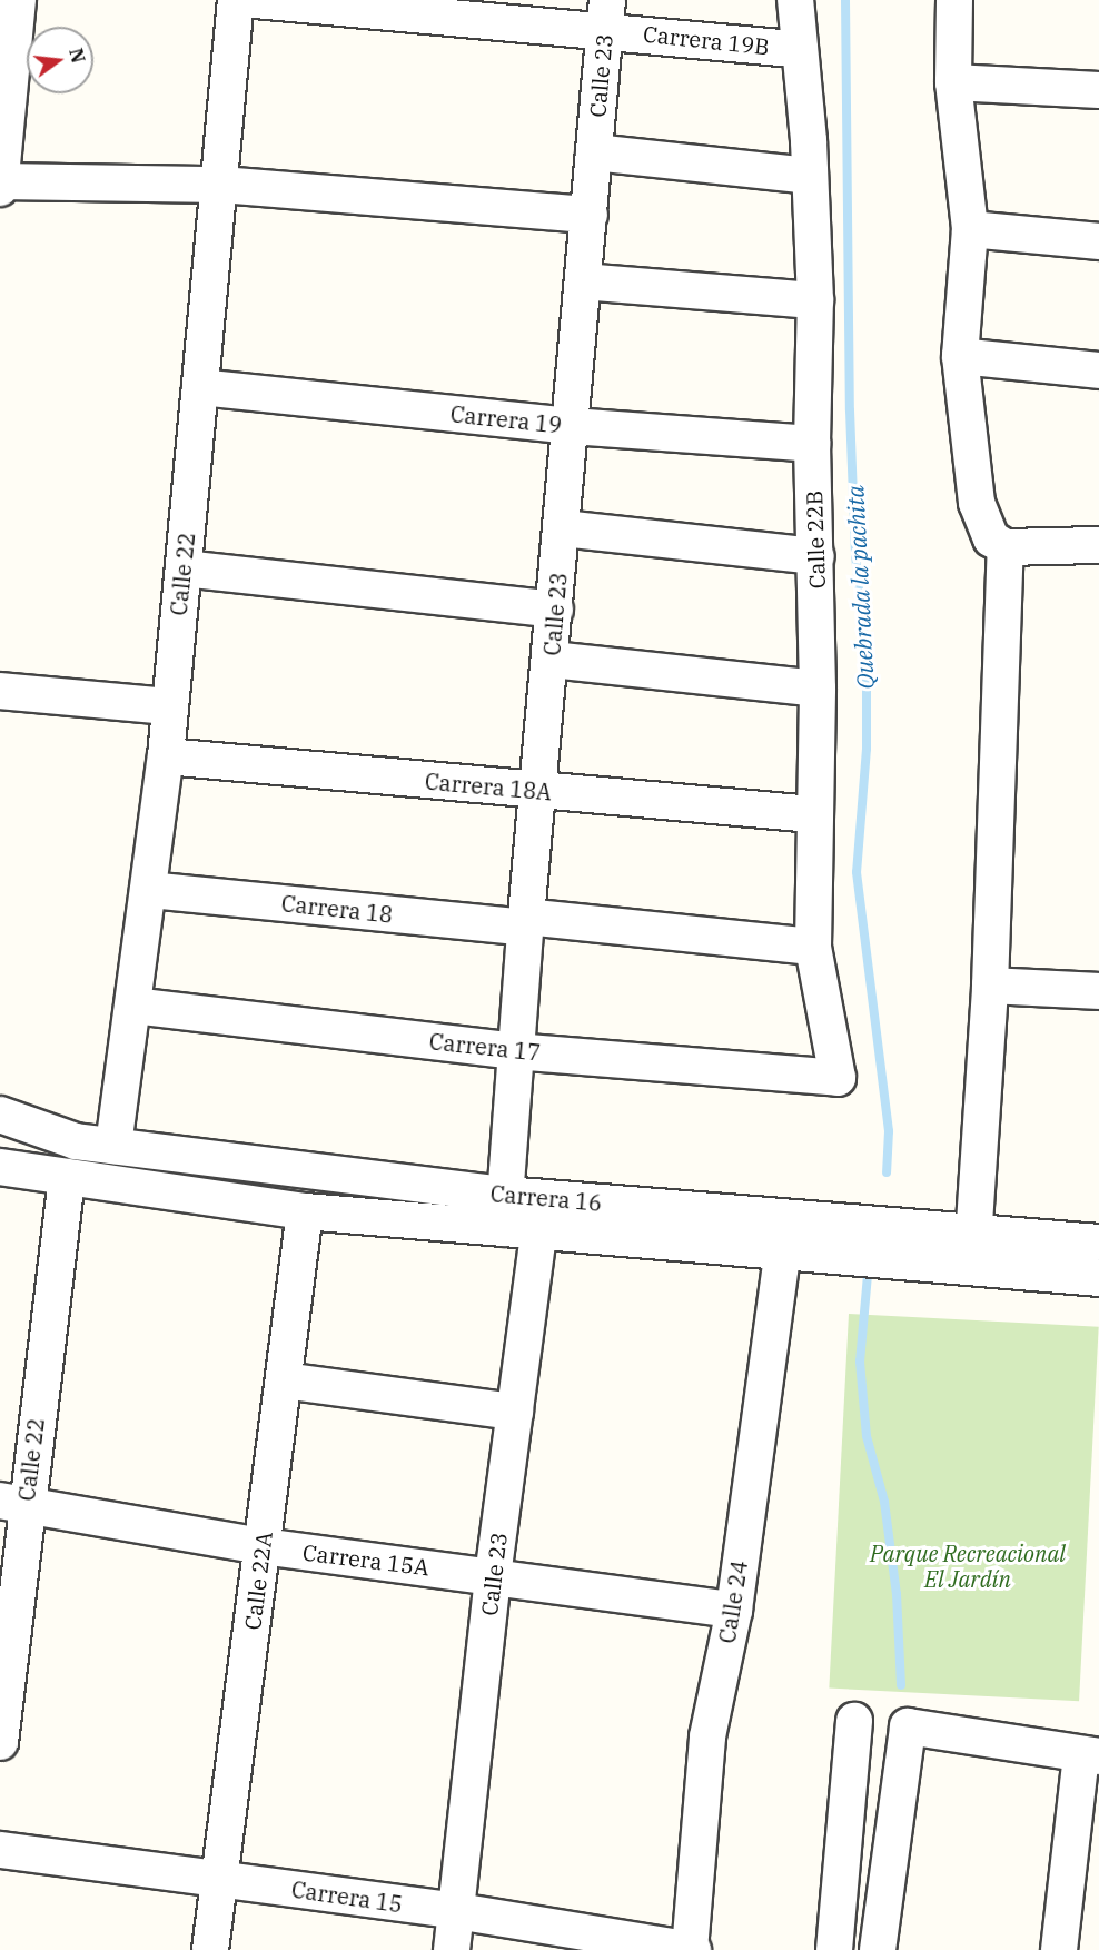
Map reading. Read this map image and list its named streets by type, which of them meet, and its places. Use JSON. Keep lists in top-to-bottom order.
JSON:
{
  "streets": {
    "street": [
      "Carrera 19B",
      "Calle 23",
      "Carrera 19",
      "Calle 22B",
      "Calle 22",
      "Carrera 18A",
      "Carrera 18",
      "Carrera 17",
      "Carrera 16",
      "Carrera 15A",
      "Calle 22A",
      "Calle 24",
      "Carrera 15"
    ]
  },
  "crossings": [
    ["Carrera 19B", "Calle 23"],
    ["Carrera 19B", "Calle 22B"],
    ["Calle 23", "Carrera 19"],
    ["Calle 23", "Carrera 18A"],
    ["Calle 23", "Carrera 18"],
    ["Calle 23", "Carrera 17"],
    ["Calle 23", "Carrera 16"],
    ["Calle 23", "Carrera 15A"],
    ["Calle 23", "Carrera 15"],
    ["Carrera 19", "Calle 22B"],
    ["Carrera 19", "Calle 22"],
    ["Calle 22B", "Carrera 18A"],
    ["Calle 22B", "Carrera 18"],
    ["Calle 22B", "Carrera 17"],
    ["Calle 22", "Carrera 18A"],
    ["Calle 22", "Carrera 18"],
    ["Calle 22", "Carrera 17"],
    ["Calle 22", "Carrera 16"],
    ["Calle 22", "Carrera 15A"],
    ["Carrera 16", "Calle 22A"],
    ["Carrera 16", "Calle 24"],
    ["Carrera 15A", "Calle 22A"],
    ["Carrera 15A", "Calle 24"],
    ["Calle 22A", "Carrera 15"],
    ["Calle 24", "Carrera 15"]
  ],
  "water": ["Quebrada la pachita"],
  "parks": ["Parque Recreacional El Jardín"],
  "north": "right"
}
